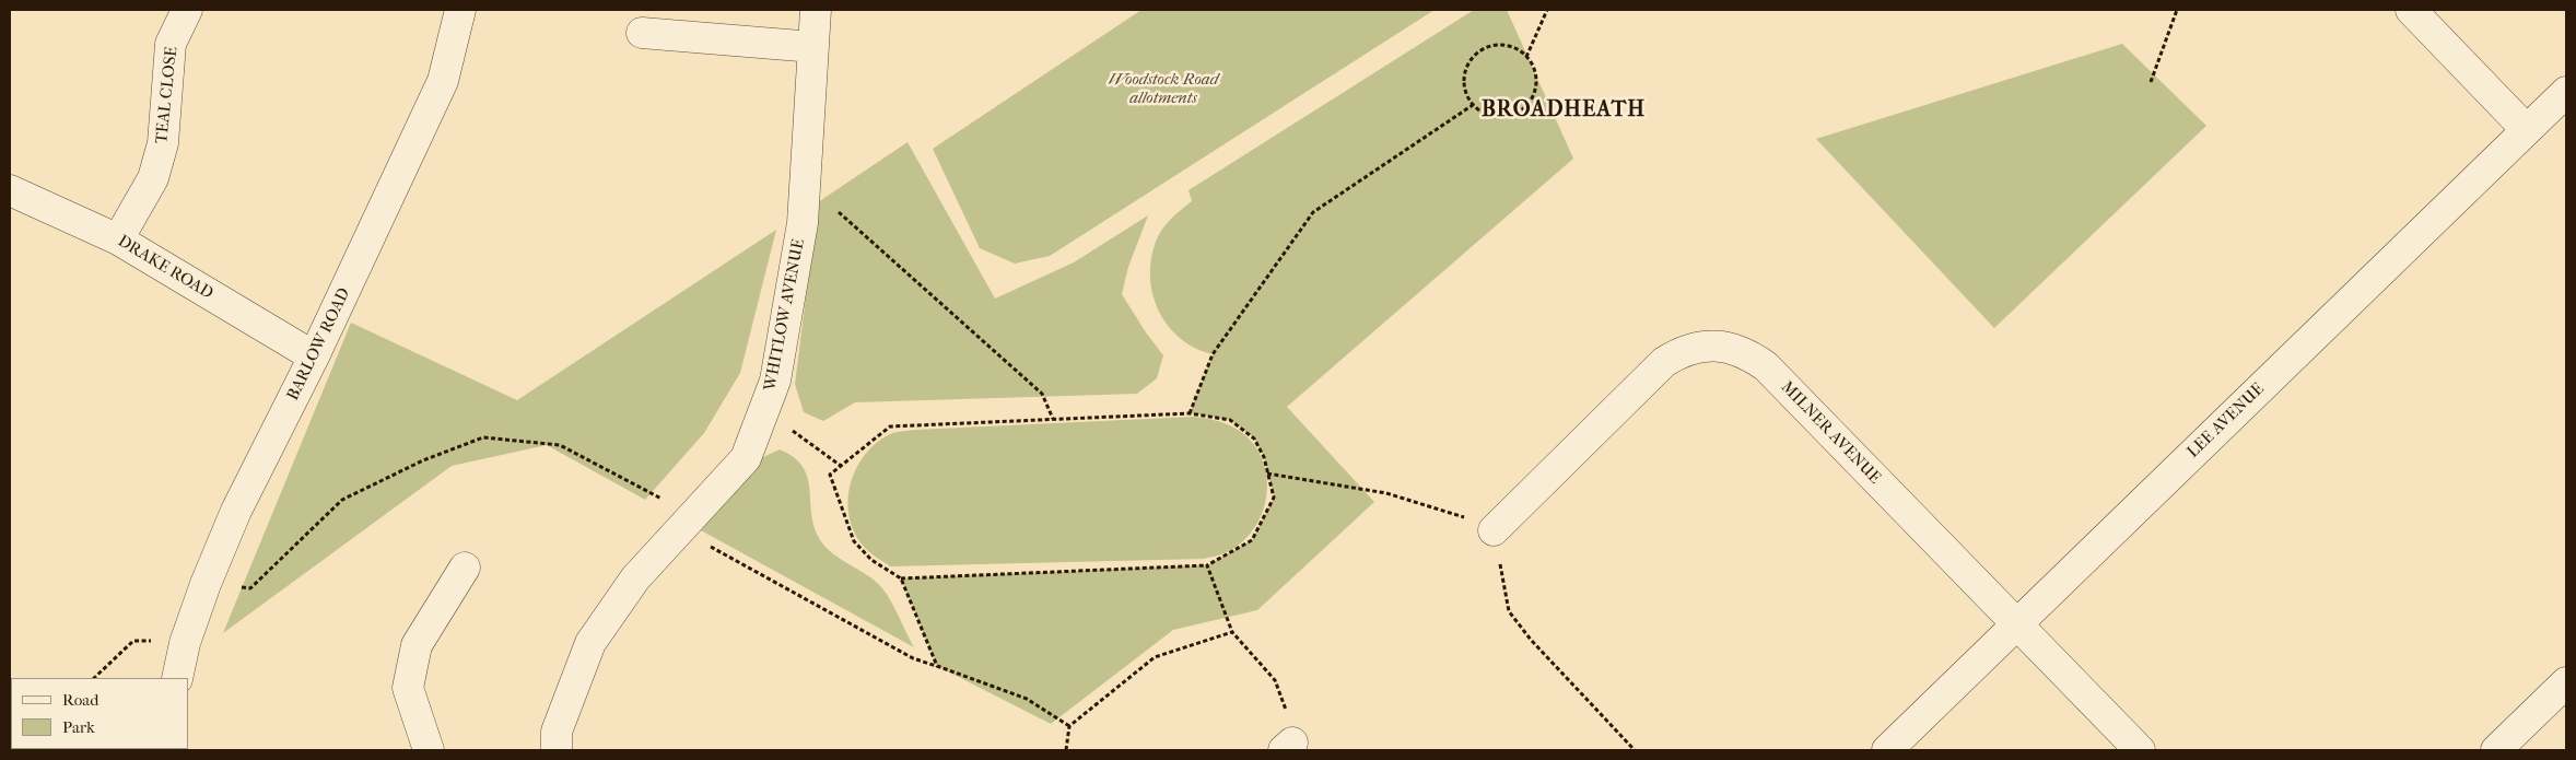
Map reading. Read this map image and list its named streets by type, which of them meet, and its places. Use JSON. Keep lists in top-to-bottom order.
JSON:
{
  "streets": {
    "street": [
      "TEAL CLOSE",
      "DRAKE ROAD",
      "WHITLOW AVENUE",
      "BARLOW ROAD",
      "LEE AVENUE",
      "MILNER AVENUE"
    ]
  },
  "crossings": [
    ["TEAL CLOSE", "DRAKE ROAD"],
    ["DRAKE ROAD", "BARLOW ROAD"],
    ["LEE AVENUE", "MILNER AVENUE"]
  ],
  "districts": ["BROADHEATH"],
  "parks": ["Woodstock Road allotments"],
  "legend": ["Road", "Park"]
}
